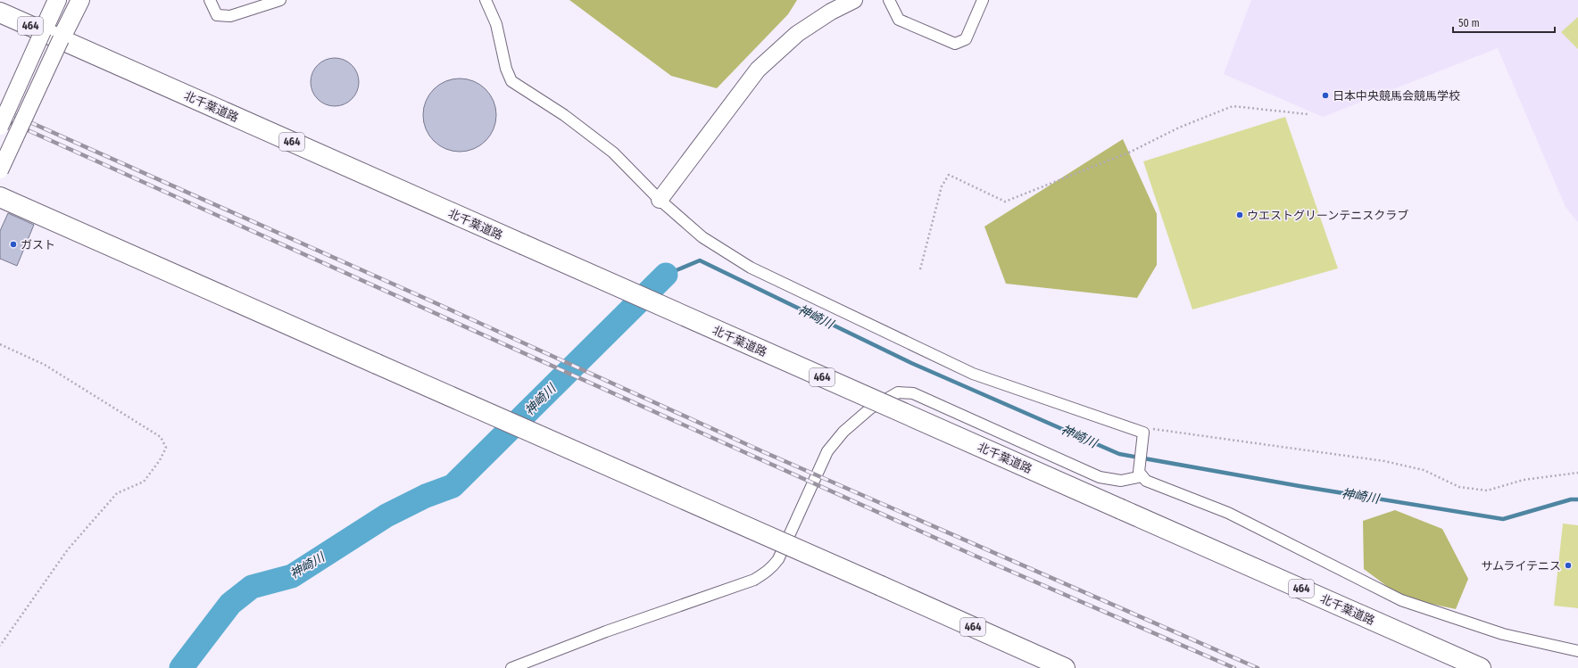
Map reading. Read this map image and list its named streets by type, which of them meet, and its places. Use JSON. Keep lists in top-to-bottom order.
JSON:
{
  "streets": {
    "highway": ["464", "北千葉道路"]
  },
  "water": ["神崎川"],
  "places": [
    "日本中央競馬会競馬学校",
    "ウエストグリーンテニスクラブ",
    "ガスト",
    "サムライテニス"
  ],
  "scale_bar": "50 m"
}
